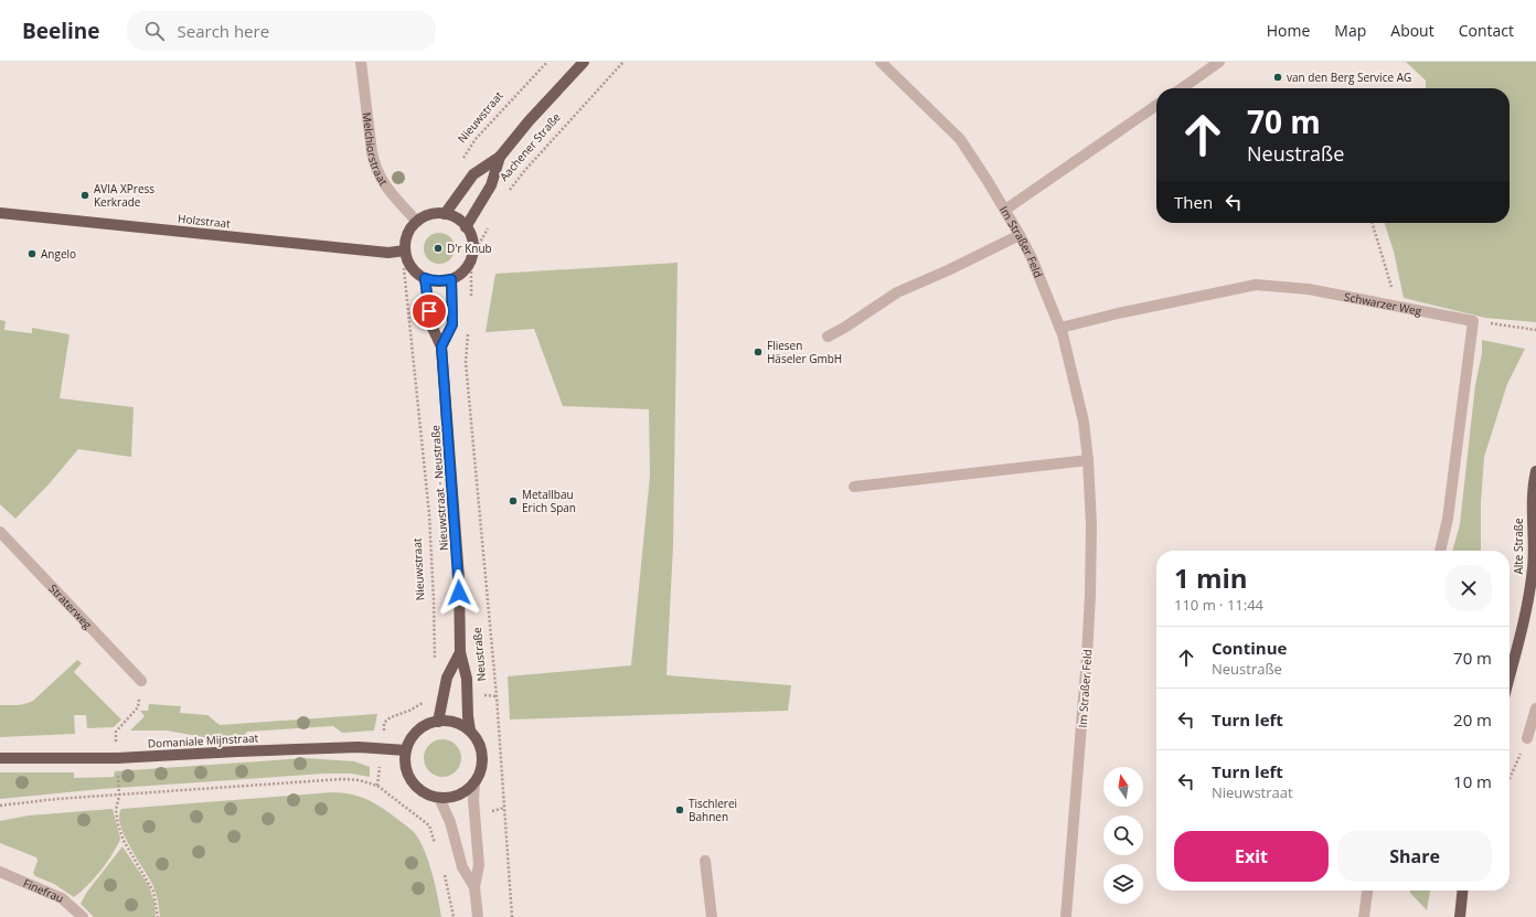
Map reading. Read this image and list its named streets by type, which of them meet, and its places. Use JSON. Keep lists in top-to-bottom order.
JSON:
{
  "streets": {
    "main road": [
      "Aachener Straße",
      "Holzstraat",
      "Nieuwstraat - Neustraße",
      "Alte Straße",
      "Domaniale Mijnstraat"
    ],
    "street": [
      "Melchiorstraat",
      "Im Straßer Feld",
      "Schwarzer Weg",
      "Straterweg",
      "Finefrau"
    ],
    "path": ["Nieuwstraat", "Neustraße"]
  },
  "crossings": [
    ["Nieuwstraat", "Aachener Straße"],
    ["Nieuwstraat", "Melchiorstraat"],
    ["Nieuwstraat", "Holzstraat"],
    ["Aachener Straße", "Melchiorstraat"],
    ["Aachener Straße", "Holzstraat"],
    ["Melchiorstraat", "Holzstraat"],
    ["Im Straßer Feld", "Schwarzer Weg"],
    ["Nieuwstraat - Neustraße", "Domaniale Mijnstraat"]
  ],
  "places": [
    "van den Berg Service AG",
    "AVIA XPress Kerkrade",
    "D'r Knub",
    "Angelo",
    "Fliesen Häseler GmbH",
    "Metallbau Erich Span",
    "Tischlerei Bahnen"
  ],
  "north": "top",
  "page": {
    "header": "Beeline",
    "search": "Search here",
    "nav": [
      "Home",
      "Map",
      "About",
      "Contact"
    ],
    "turn": ["70 m", "Neustraße"],
    "then": "Then",
    "heading": ["1 min", "110 m · 11:44"],
    "list": [
      {
        "name": "Continue",
        "note": "Neustraße",
        "value": "70 m"
      },
      {
        "name": "Turn left",
        "value": "20 m"
      },
      {
        "name": "Turn left",
        "note": "Nieuwstraat",
        "value": "10 m"
      }
    ],
    "buttons": ["Exit", "Share"]
  }
}
